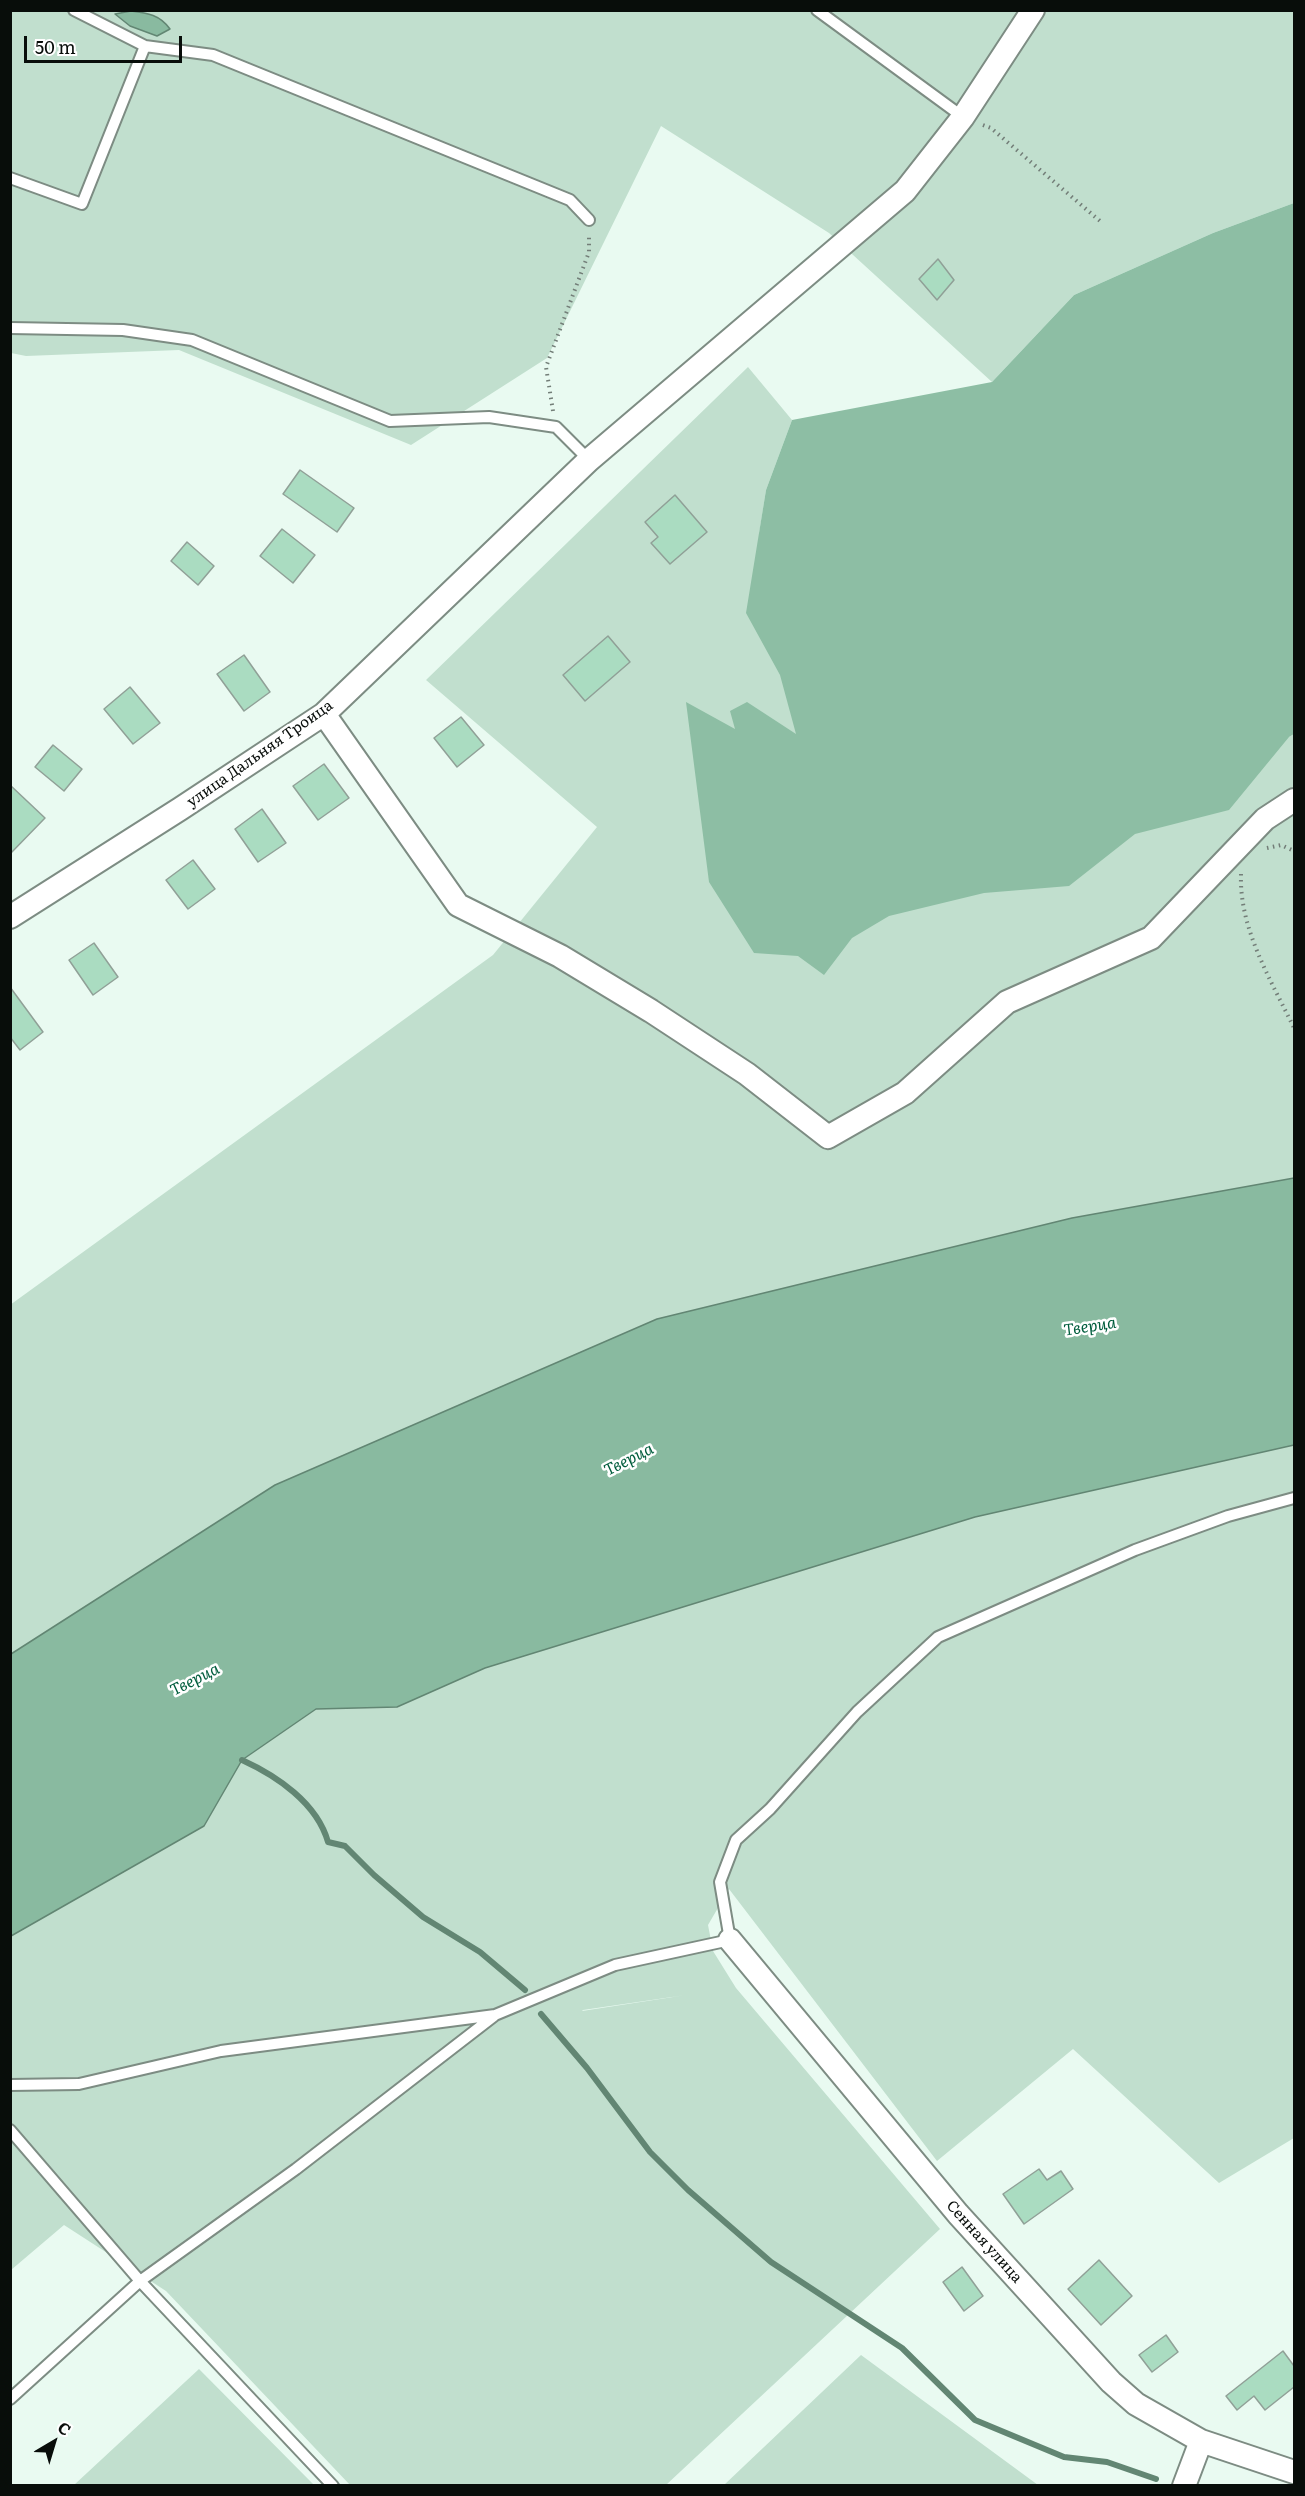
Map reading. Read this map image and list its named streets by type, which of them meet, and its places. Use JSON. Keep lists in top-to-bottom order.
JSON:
{
  "streets": {
    "street": ["улица Дальняя Троица", "Сенная улица"]
  },
  "water": ["Тверца"],
  "scale_bar": "50 m",
  "north": "top right"
}
